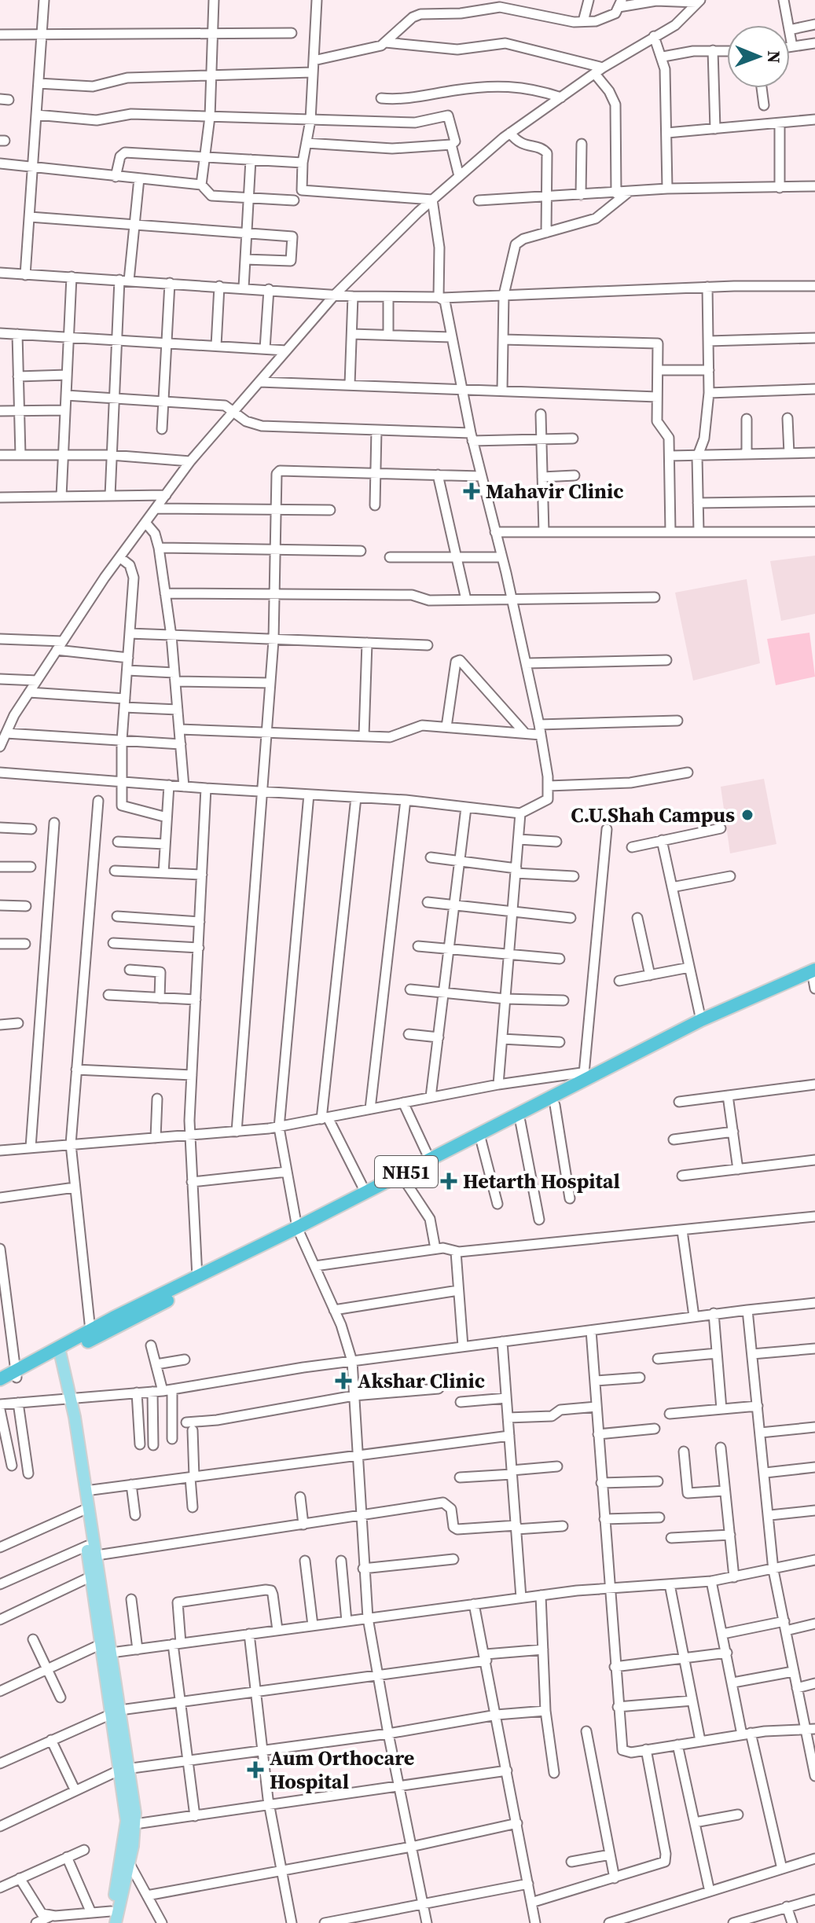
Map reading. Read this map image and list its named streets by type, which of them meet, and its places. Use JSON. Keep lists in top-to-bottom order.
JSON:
{
  "streets": {
    "highway": ["NH51"]
  },
  "places": {
    "health": [
      "Mahavir Clinic",
      "Hetarth Hospital",
      "Akshar Clinic",
      "Aum Orthocare Hospital"
    ],
    "other": ["C.U.Shah Campus"]
  },
  "north": "right"
}
